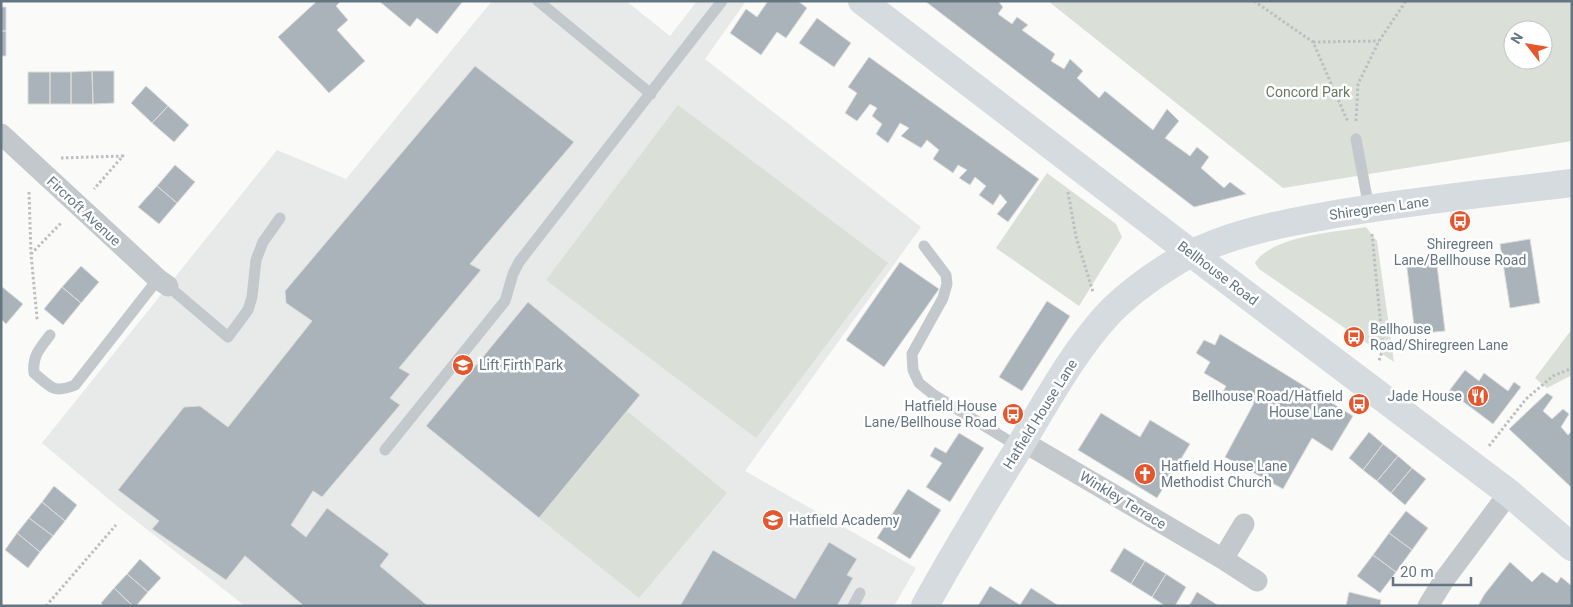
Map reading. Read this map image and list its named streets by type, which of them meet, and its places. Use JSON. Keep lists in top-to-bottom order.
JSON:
{
  "streets": {
    "main road": ["Shiregreen Lane", "Bellhouse Road", "Hatfield House Lane"],
    "street": ["Fircroft Avenue", "Winkley Terrace"]
  },
  "crossings": [
    ["Shiregreen Lane", "Bellhouse Road"],
    ["Shiregreen Lane", "Hatfield House Lane"],
    ["Bellhouse Road", "Hatfield House Lane"],
    ["Hatfield House Lane", "Winkley Terrace"]
  ],
  "parks": ["Concord Park"],
  "places": {
    "bus stop": [
      "Shiregreen Lane/Bellhouse Road",
      "Bellhouse Road/Shiregreen Lane",
      "Bellhouse Road/Hatfield House Lane",
      "Hatfield House Lane/Bellhouse Road"
    ],
    "school or university": ["Lift Firth Park", "Hatfield Academy"],
    "restaurant": ["Jade House"],
    "church": ["Hatfield House Lane Methodist Church"]
  },
  "scale_bar": "20 m",
  "north": "top left"
}
